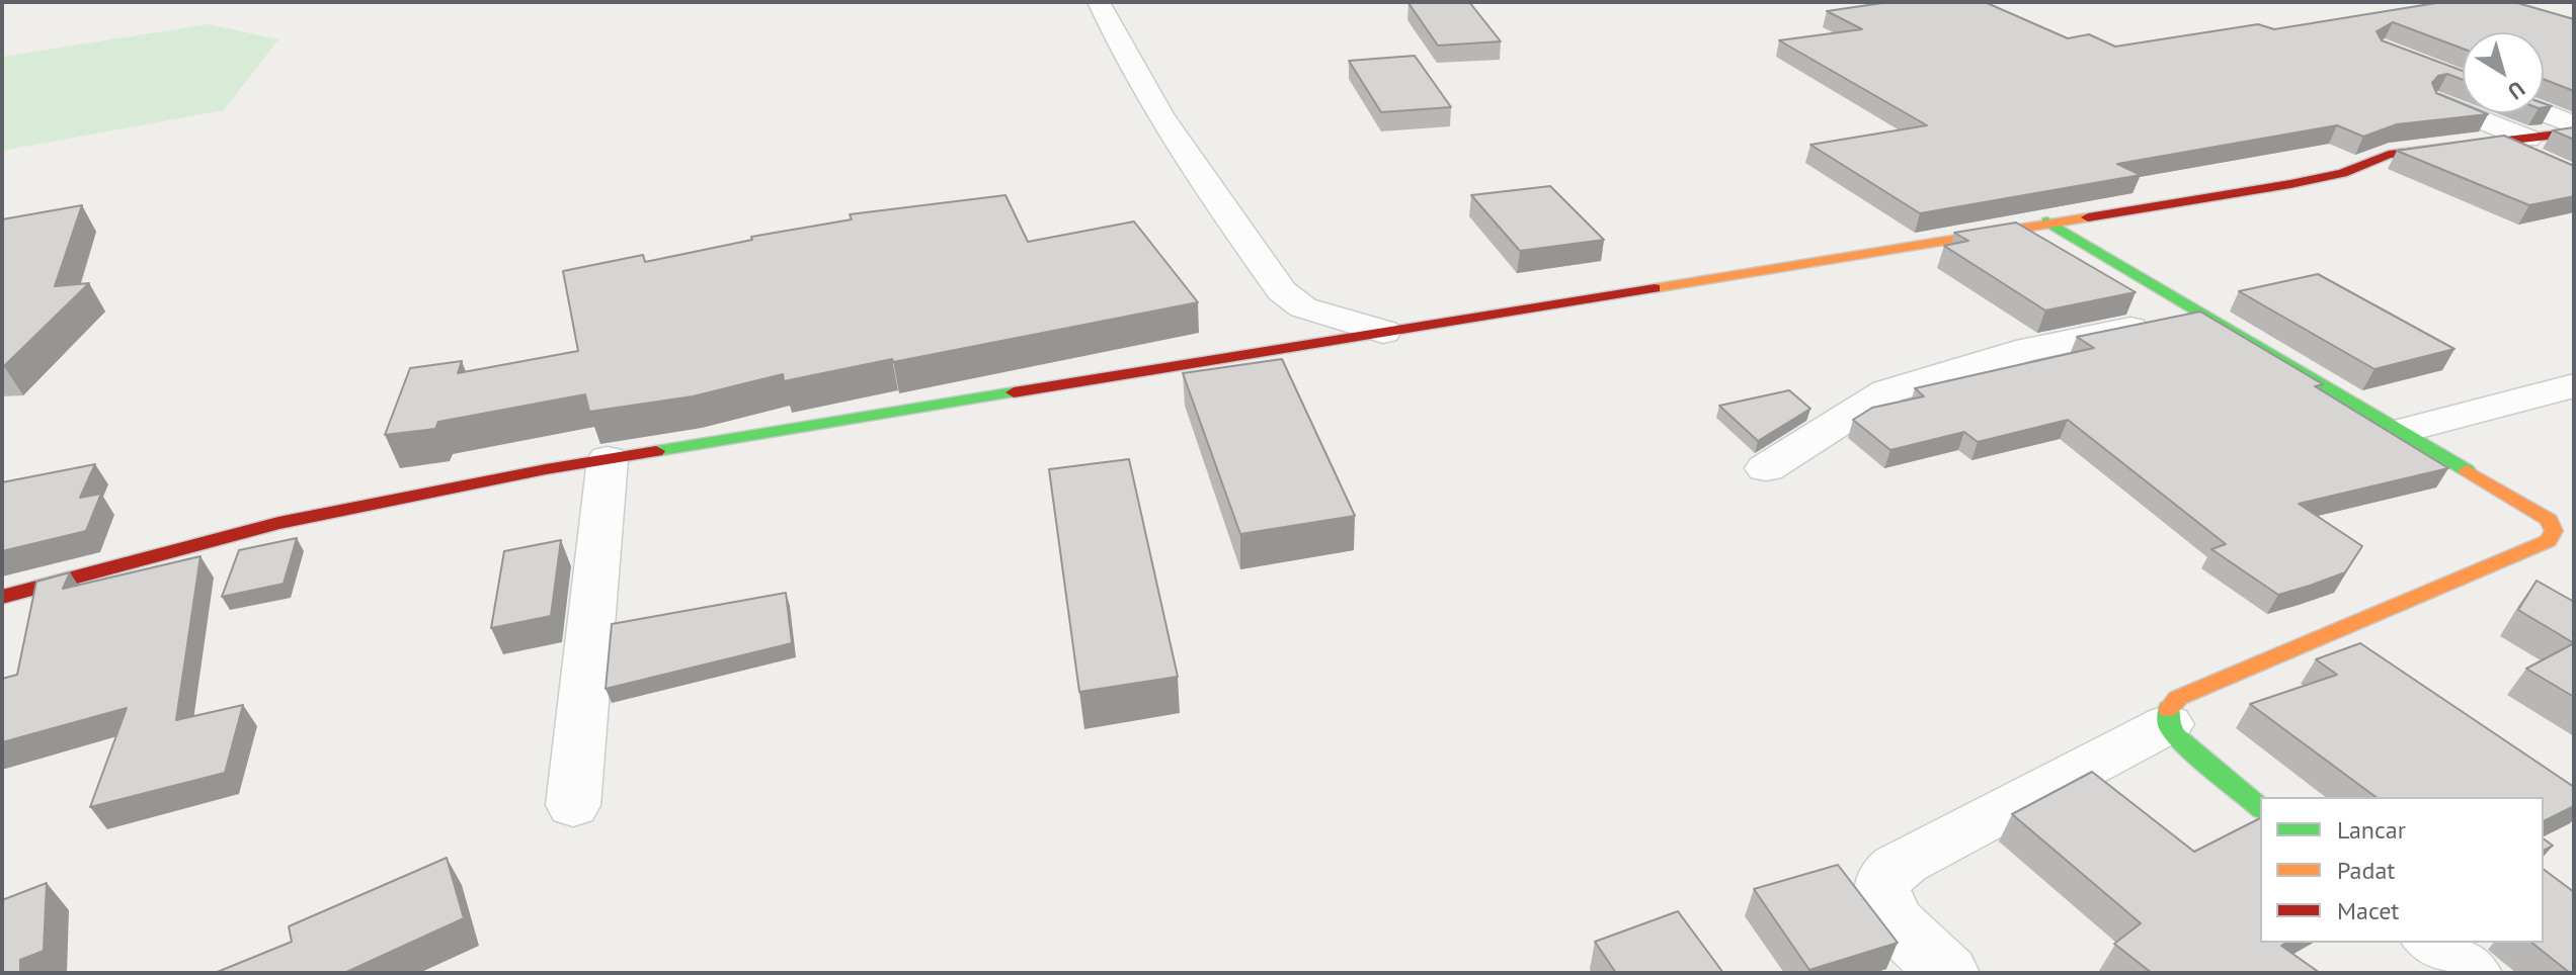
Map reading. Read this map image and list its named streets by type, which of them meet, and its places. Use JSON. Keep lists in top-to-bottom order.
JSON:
{
  "legend": ["Lancar", "Padat", "Macet"],
  "north": "bottom right"
}
